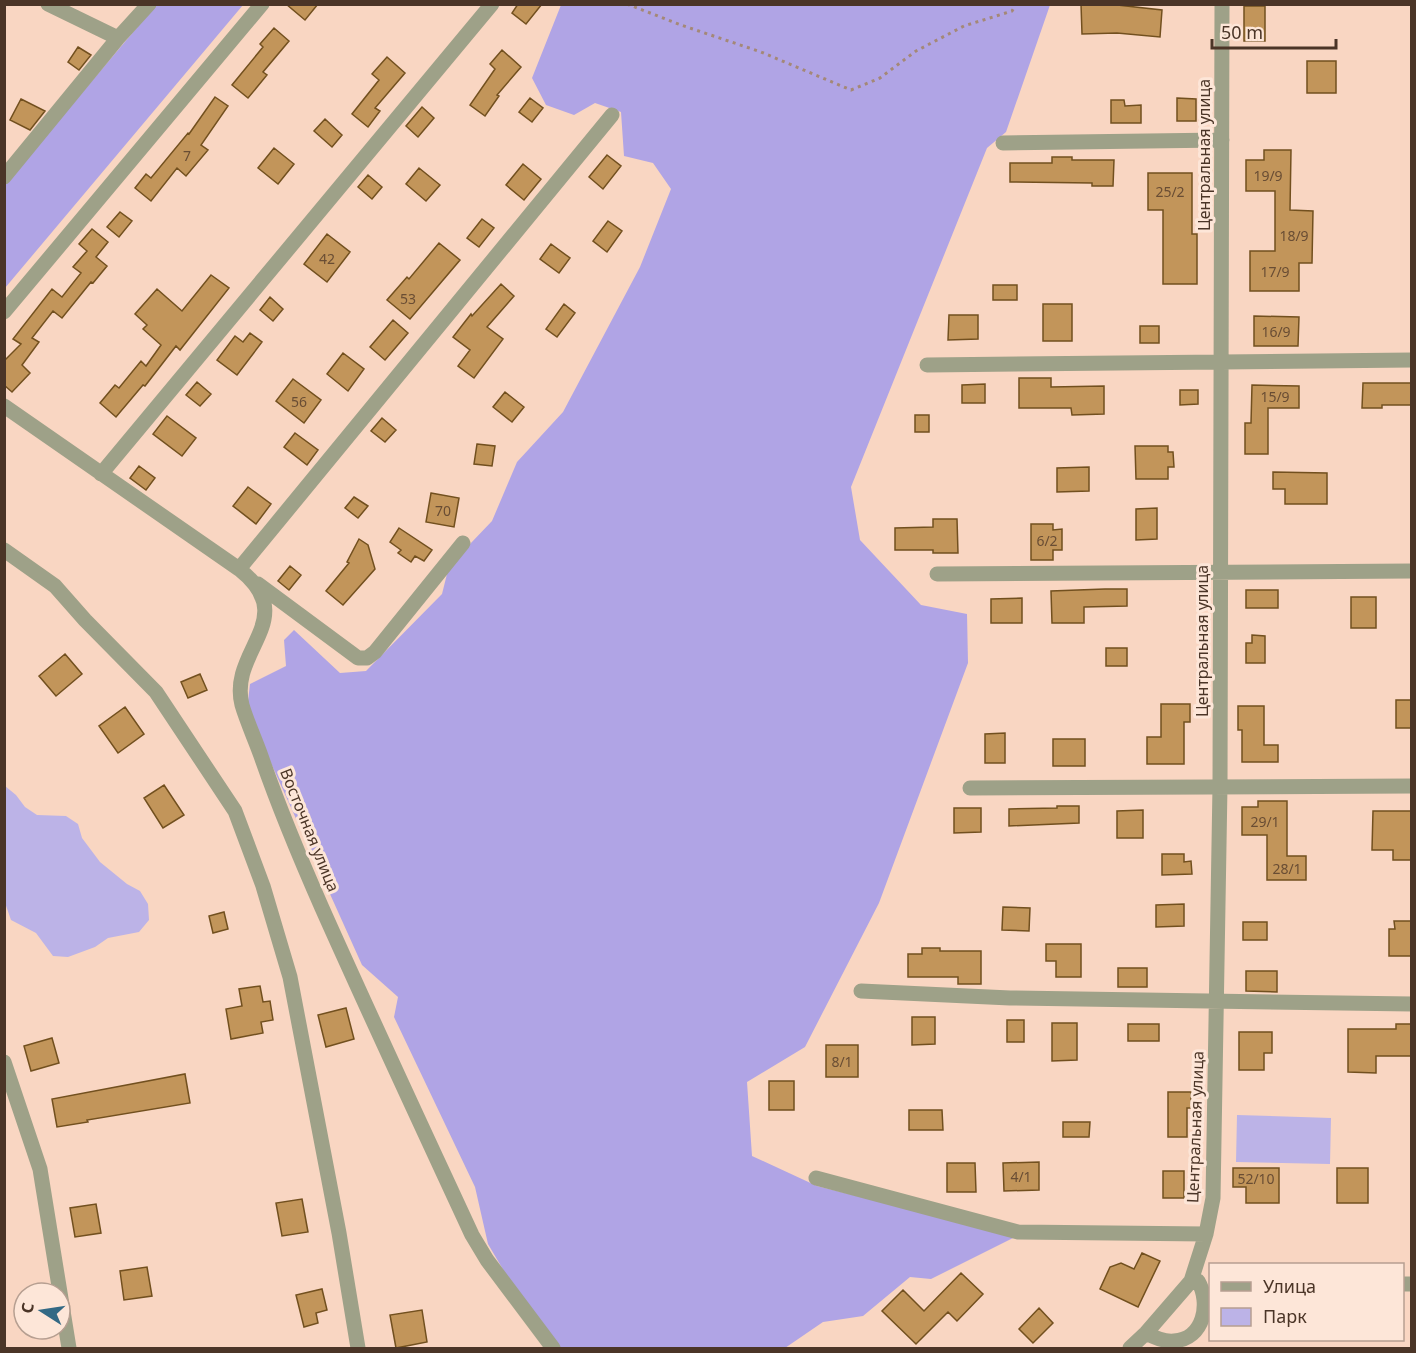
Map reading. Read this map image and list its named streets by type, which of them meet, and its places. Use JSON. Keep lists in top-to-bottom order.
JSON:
{
  "streets": {
    "street": ["Центральная улица", "Восточная улица"]
  },
  "house_numbers": [
    "7",
    "19/9",
    "25/2",
    "18/9",
    "42",
    "17/9",
    "53",
    "16/9",
    "15/9",
    "56",
    "70",
    "6/2",
    "29/1",
    "28/1",
    "8/1",
    "4/1",
    "52/10"
  ],
  "legend": ["Улица", "Парк"],
  "scale_bar": "50 m",
  "north": "left"
}
